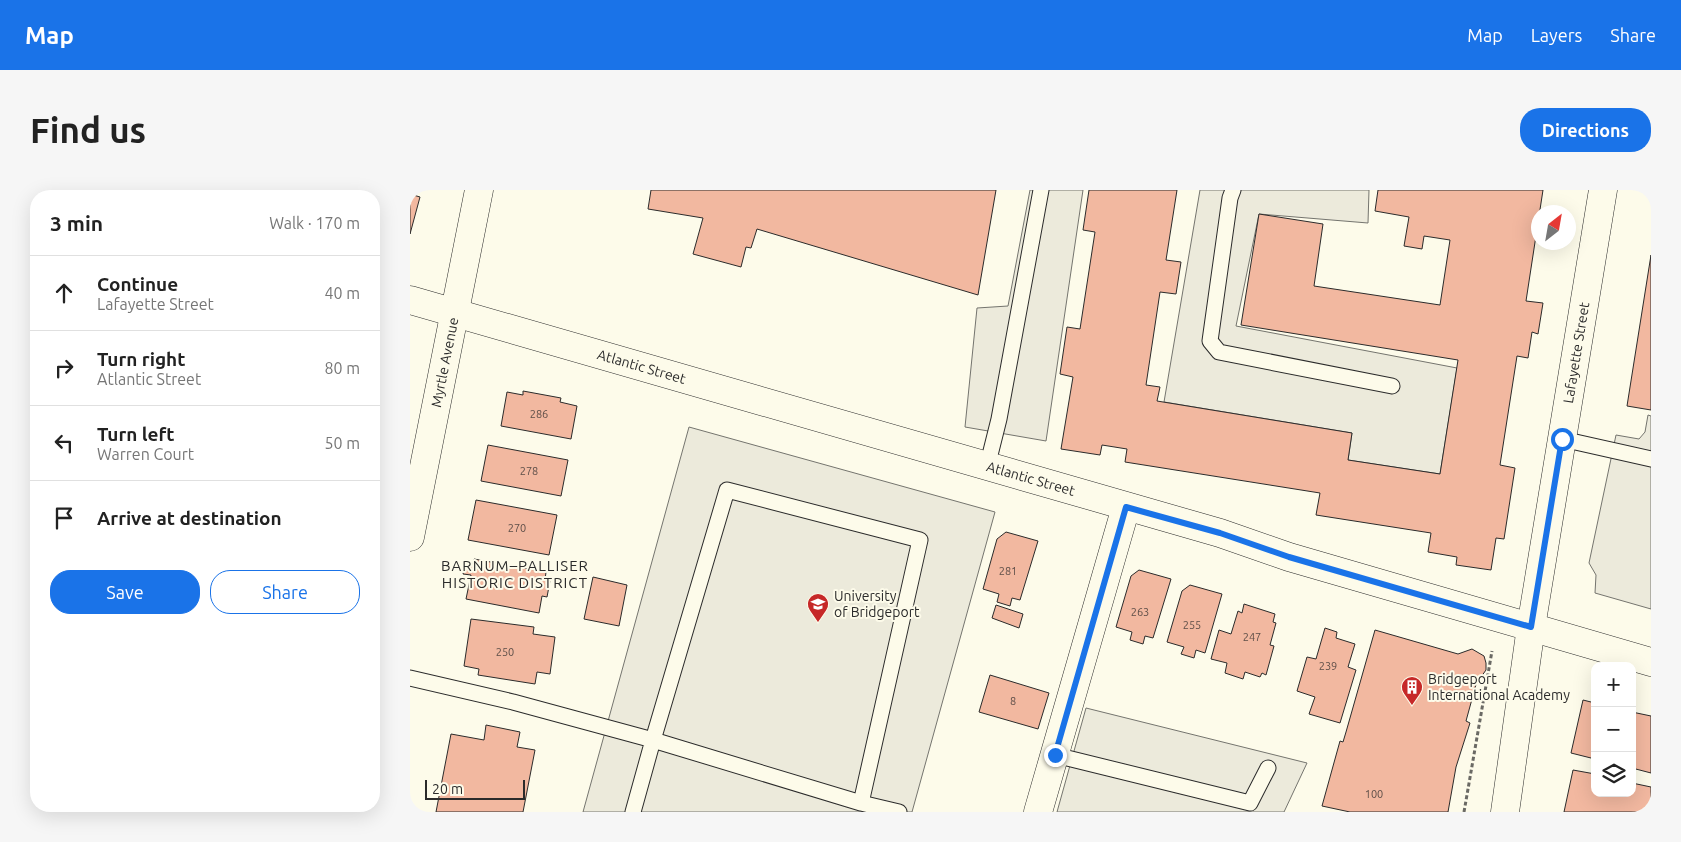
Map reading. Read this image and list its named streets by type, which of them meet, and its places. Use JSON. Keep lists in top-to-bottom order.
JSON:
{
  "streets": {
    "street": ["Lafayette Street", "Myrtle Avenue", "Atlantic Street"]
  },
  "crossings": [
    ["Lafayette Street", "Atlantic Street"],
    ["Myrtle Avenue", "Atlantic Street"]
  ],
  "districts": ["BARNUM–PALLISER HISTORIC DISTRICT"],
  "places": {
    "school or university": ["University of Bridgeport"],
    "building": ["Bridgeport International Academy"]
  },
  "house_numbers": [
    "286",
    "278",
    "270",
    "281",
    "263",
    "255",
    "247",
    "250",
    "239",
    "8",
    "100"
  ],
  "scale_bar": "20 m",
  "north": "top right",
  "page": {
    "header": "Map",
    "nav": ["Map", "Layers", "Share"],
    "buttons": [
      "Directions",
      ["Save", "Share"]
    ],
    "title": "Find us",
    "heading": ["3 min", "Walk · 170 m"],
    "list": [
      ["Continue", "Lafayette Street", "40 m"],
      ["Turn right", "Atlantic Street", "80 m"],
      ["Turn left", "Warren Court", "50 m"],
      "Arrive at destination"
    ],
    "map_buttons": ["+", "−"],
    "scale": "20 m"
  }
}
